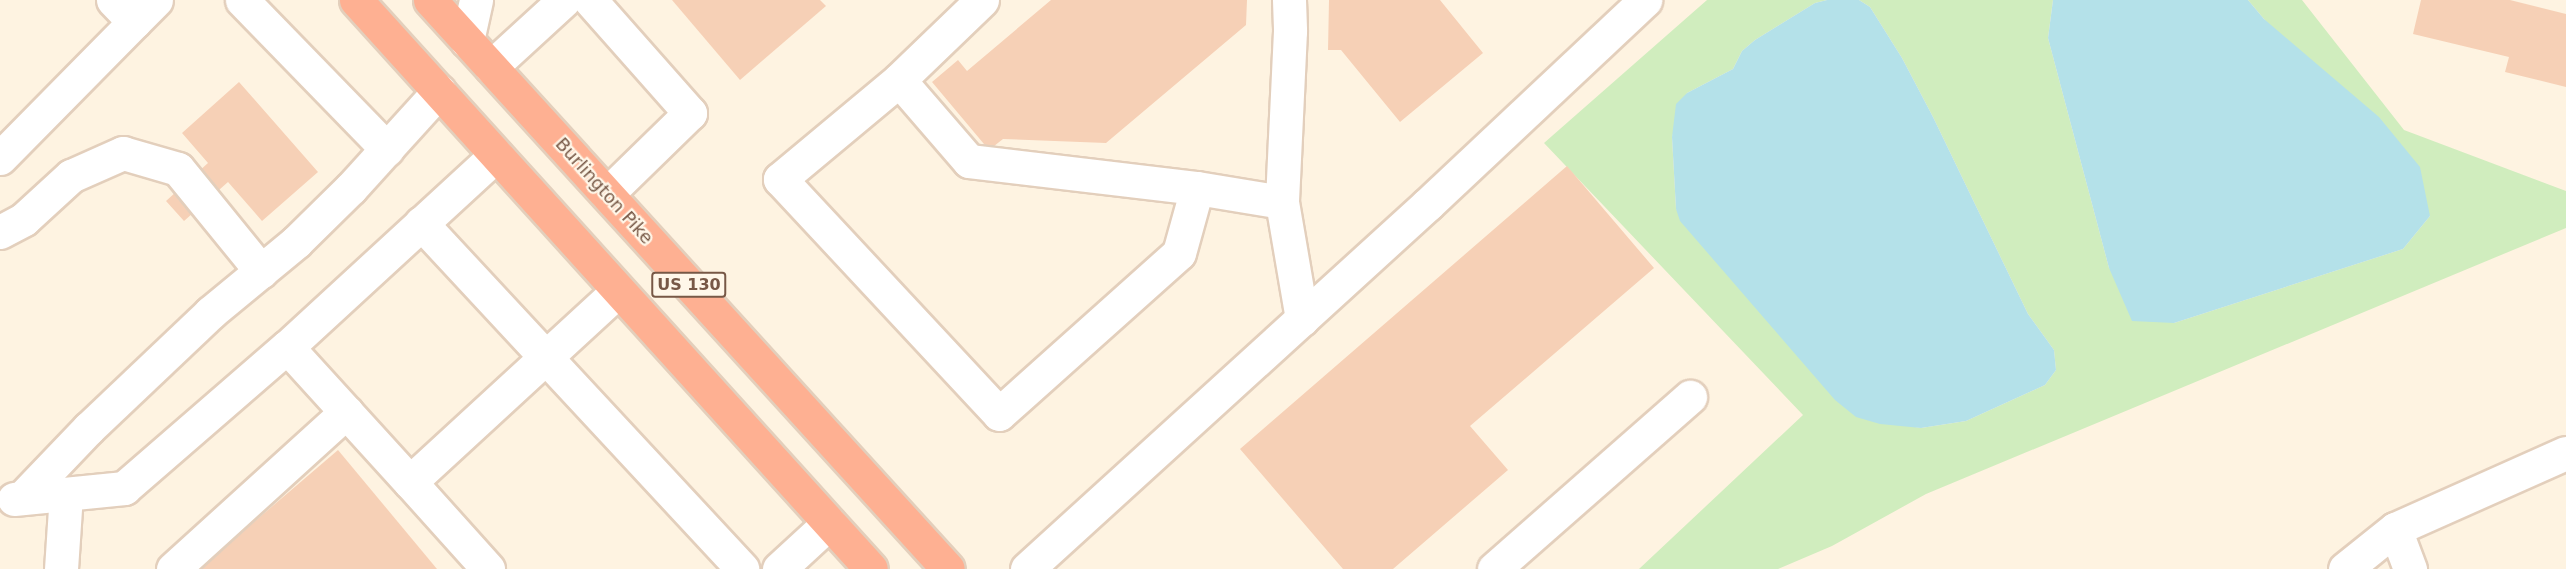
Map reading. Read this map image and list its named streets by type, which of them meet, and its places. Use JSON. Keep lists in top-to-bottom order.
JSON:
{
  "streets": {
    "highway": ["Burlington Pike", "US 130"]
  }
}
